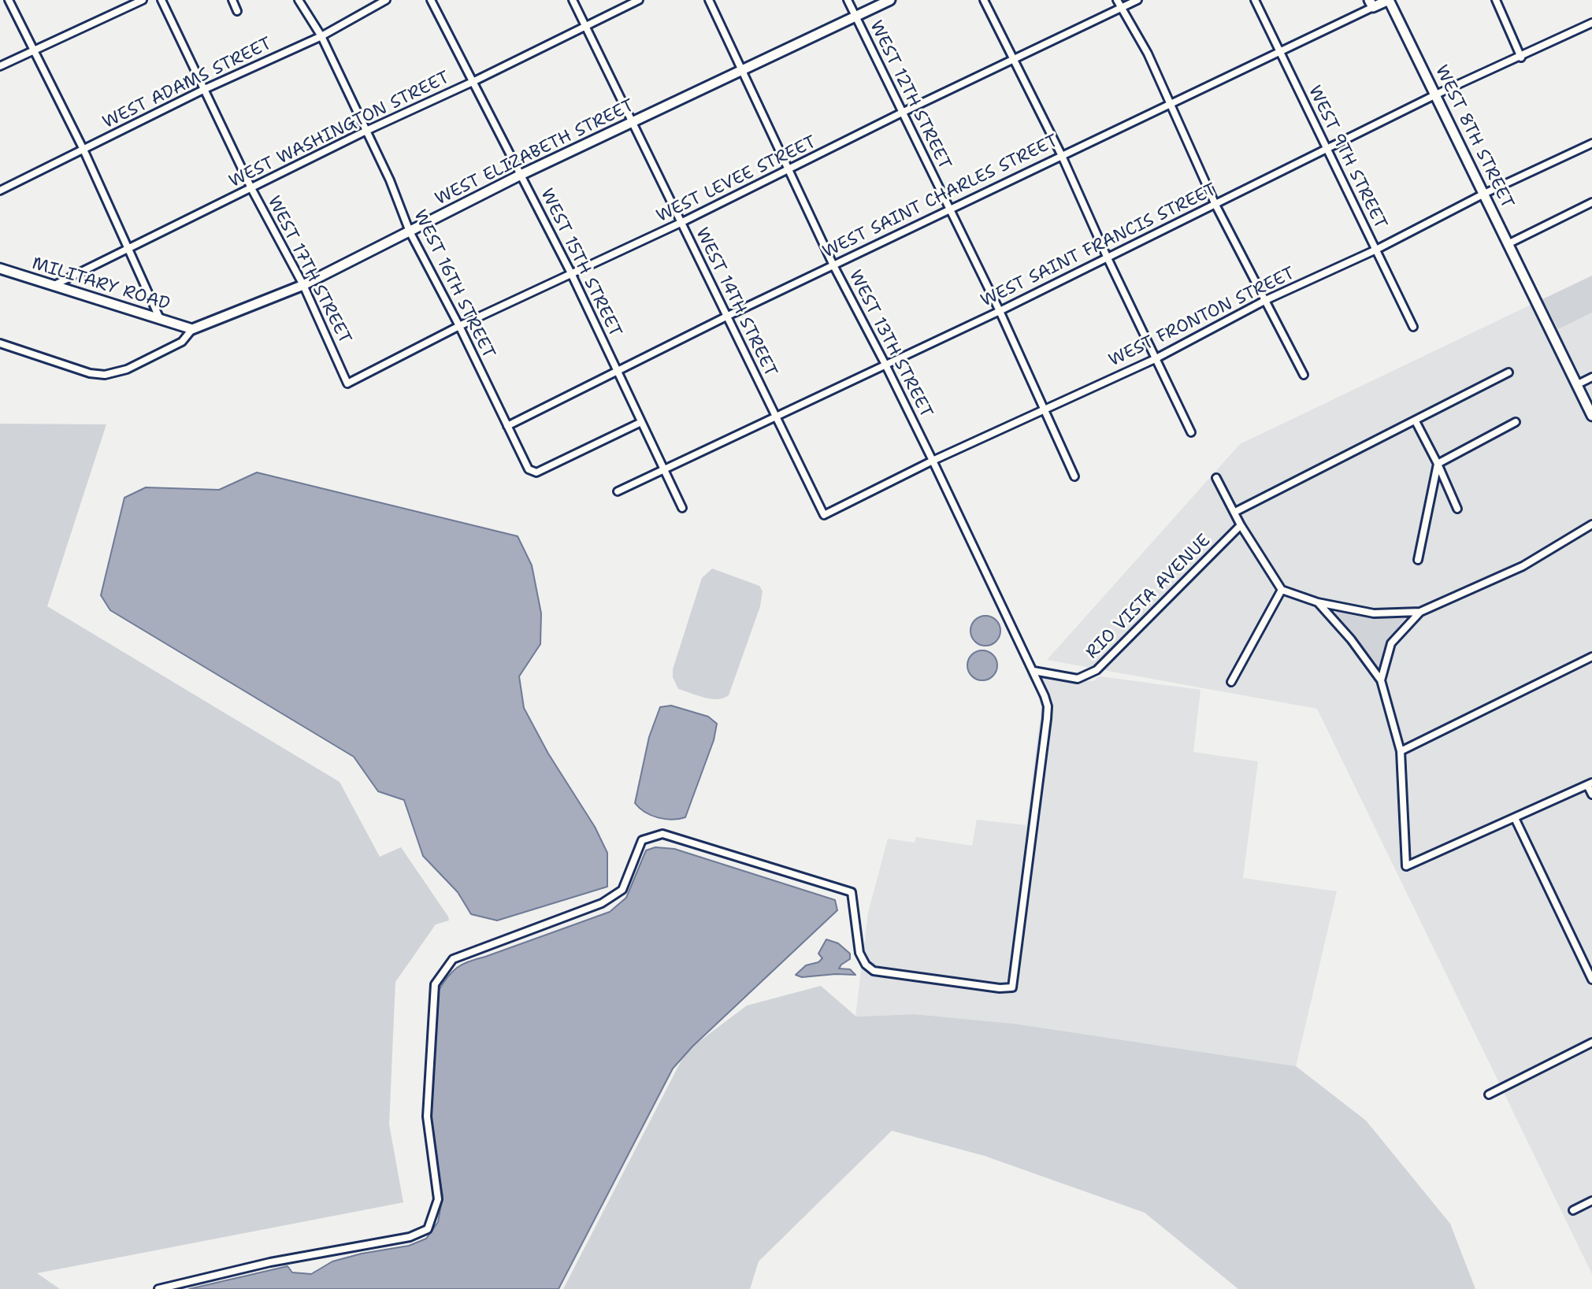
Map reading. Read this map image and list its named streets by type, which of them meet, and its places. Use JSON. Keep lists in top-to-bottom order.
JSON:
{
  "streets": {
    "street": [
      "WEST ADAMS STREET",
      "WEST 12TH STREET",
      "WEST WASHINGTON STREET",
      "WEST 8TH STREET",
      "WEST ELIZABETH STREET",
      "WEST 9TH STREET",
      "WEST LEVEE STREET",
      "WEST SAINT CHARLES STREET",
      "WEST SAINT FRANCIS STREET",
      "WEST 15TH STREET",
      "WEST 17TH STREET",
      "MILITARY ROAD",
      "WEST 16TH STREET",
      "WEST 14TH STREET",
      "WEST FRONTON STREET",
      "WEST 13TH STREET",
      "RIO VISTA AVENUE"
    ]
  },
  "crossings": [
    ["WEST ADAMS STREET", "WEST 17TH STREET"],
    ["WEST ADAMS STREET", "WEST 16TH STREET"],
    ["WEST 12TH STREET", "WEST ELIZABETH STREET"],
    ["WEST 12TH STREET", "WEST LEVEE STREET"],
    ["WEST 12TH STREET", "WEST SAINT CHARLES STREET"],
    ["WEST 12TH STREET", "WEST SAINT FRANCIS STREET"],
    ["WEST 12TH STREET", "WEST FRONTON STREET"],
    ["WEST WASHINGTON STREET", "WEST 15TH STREET"],
    ["WEST WASHINGTON STREET", "WEST 17TH STREET"],
    ["WEST WASHINGTON STREET", "MILITARY ROAD"],
    ["WEST WASHINGTON STREET", "WEST 16TH STREET"],
    ["WEST WASHINGTON STREET", "WEST 14TH STREET"],
    ["WEST 8TH STREET", "WEST SAINT CHARLES STREET"],
    ["WEST 8TH STREET", "WEST SAINT FRANCIS STREET"],
    ["WEST 8TH STREET", "WEST FRONTON STREET"],
    ["WEST ELIZABETH STREET", "WEST 15TH STREET"],
    ["WEST ELIZABETH STREET", "WEST 17TH STREET"],
    ["WEST ELIZABETH STREET", "MILITARY ROAD"],
    ["WEST ELIZABETH STREET", "WEST 16TH STREET"],
    ["WEST ELIZABETH STREET", "WEST 14TH STREET"],
    ["WEST ELIZABETH STREET", "WEST 13TH STREET"],
    ["WEST 9TH STREET", "WEST SAINT CHARLES STREET"],
    ["WEST 9TH STREET", "WEST SAINT FRANCIS STREET"],
    ["WEST 9TH STREET", "WEST FRONTON STREET"],
    ["WEST LEVEE STREET", "WEST 15TH STREET"],
    ["WEST LEVEE STREET", "WEST 17TH STREET"],
    ["WEST LEVEE STREET", "WEST 16TH STREET"],
    ["WEST LEVEE STREET", "WEST 14TH STREET"],
    ["WEST LEVEE STREET", "WEST 13TH STREET"],
    ["WEST SAINT CHARLES STREET", "WEST 15TH STREET"],
    ["WEST SAINT CHARLES STREET", "WEST 16TH STREET"],
    ["WEST SAINT CHARLES STREET", "WEST 14TH STREET"],
    ["WEST SAINT CHARLES STREET", "WEST 13TH STREET"],
    ["WEST SAINT FRANCIS STREET", "WEST 15TH STREET"],
    ["WEST SAINT FRANCIS STREET", "WEST 14TH STREET"],
    ["WEST SAINT FRANCIS STREET", "WEST 13TH STREET"],
    ["WEST 15TH STREET", "WEST 16TH STREET"],
    ["WEST 14TH STREET", "WEST FRONTON STREET"],
    ["WEST FRONTON STREET", "WEST 13TH STREET"],
    ["WEST 13TH STREET", "RIO VISTA AVENUE"]
  ]
}
